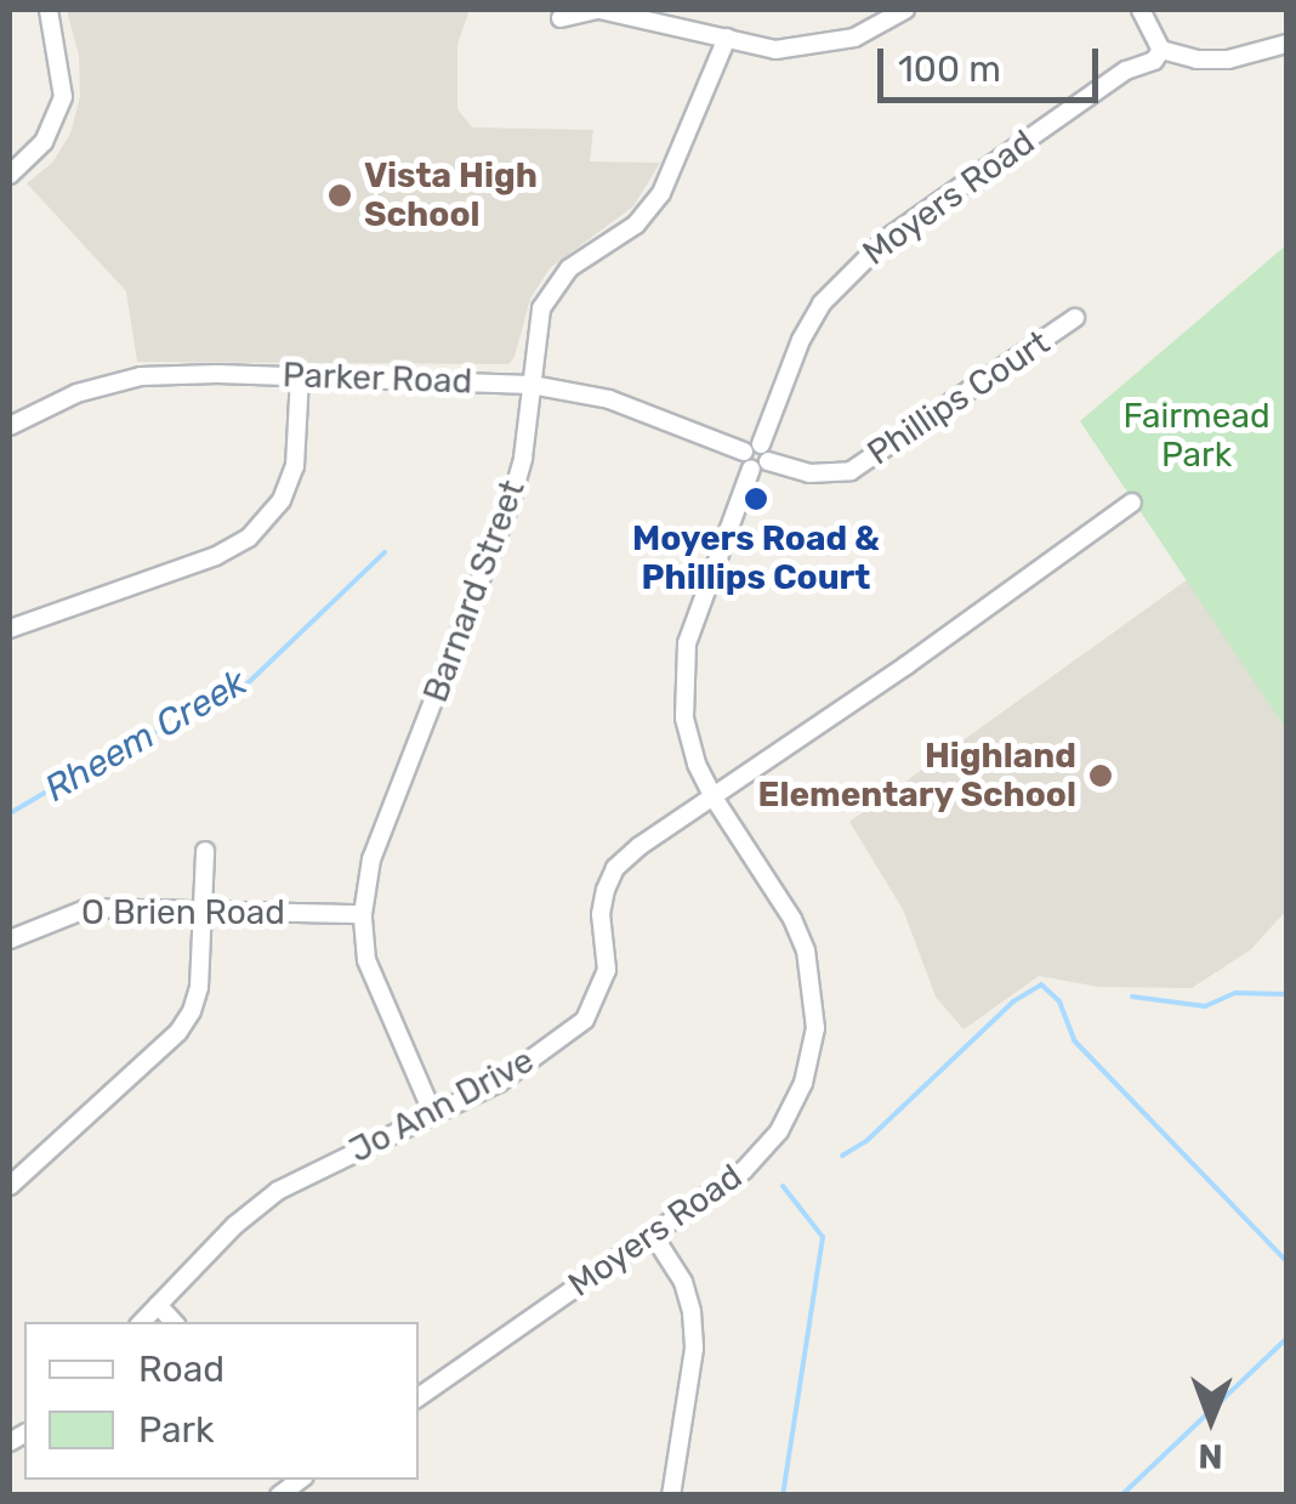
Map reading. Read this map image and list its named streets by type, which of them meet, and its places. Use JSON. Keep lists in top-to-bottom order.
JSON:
{
  "streets": {
    "street": [
      "Moyers Road",
      "Parker Road",
      "Phillips Court",
      "Barnard Street",
      "O Brien Road",
      "Jo Ann Drive"
    ]
  },
  "crossings": [
    ["Moyers Road", "Parker Road"],
    ["Moyers Road", "Phillips Court"],
    ["Moyers Road", "Jo Ann Drive"],
    ["Parker Road", "Phillips Court"],
    ["Parker Road", "Barnard Street"],
    ["Barnard Street", "O Brien Road"],
    ["Barnard Street", "Jo Ann Drive"]
  ],
  "water": ["Rheem Creek"],
  "parks": ["Fairmead Park"],
  "places": ["Vista High School", "Moyers Road & Phillips Court", "Highland Elementary School"],
  "legend": ["Road", "Park"],
  "scale_bar": "100 m",
  "north": "bottom"
}
